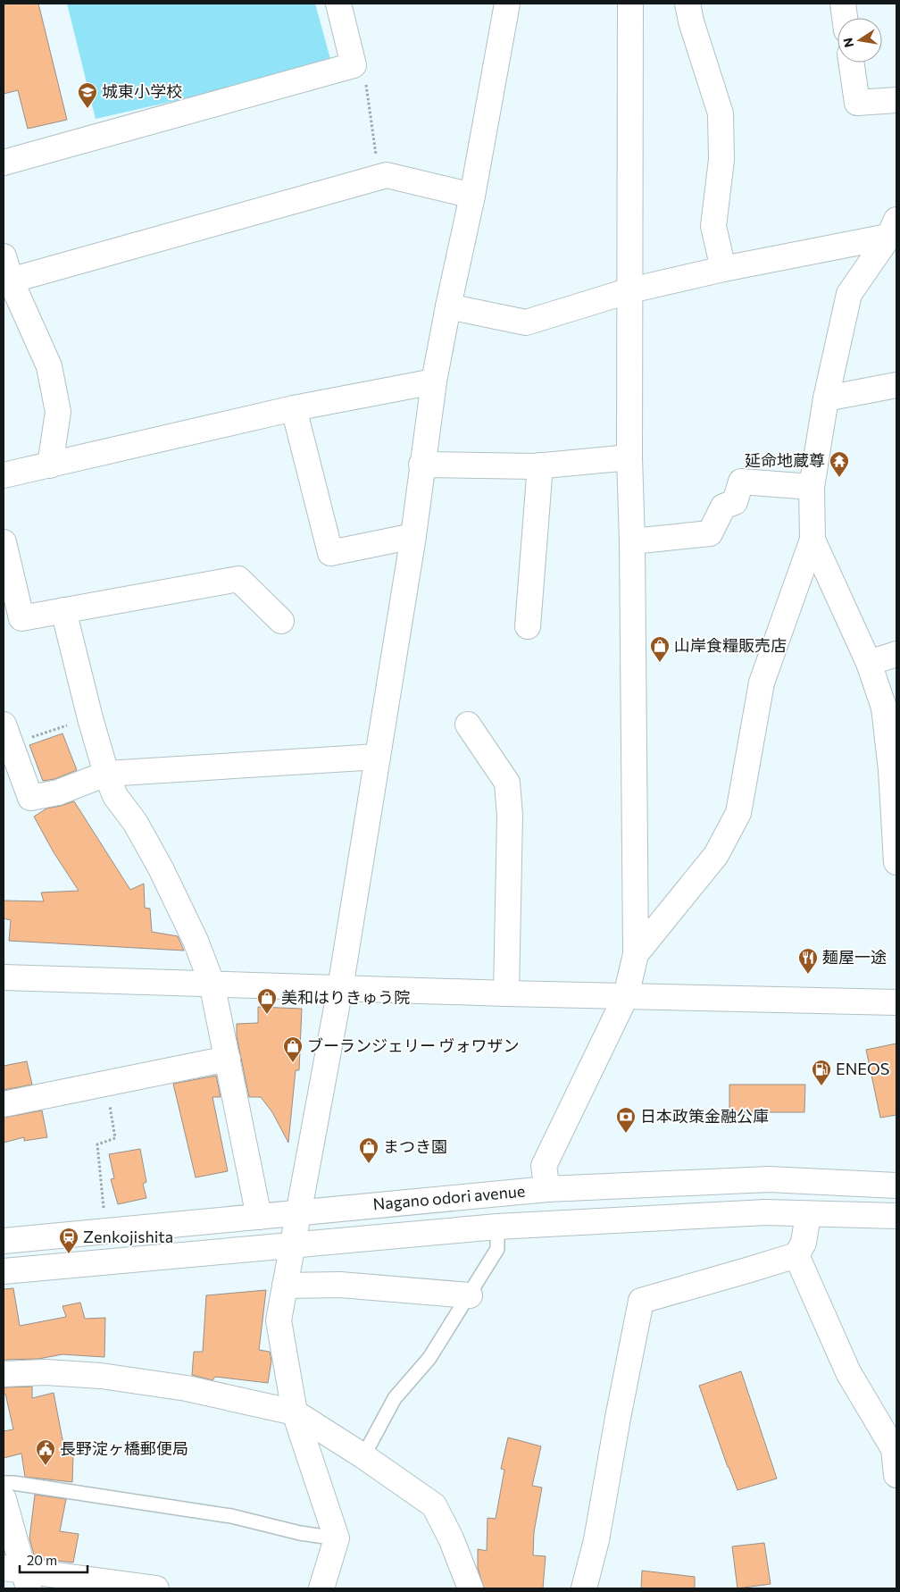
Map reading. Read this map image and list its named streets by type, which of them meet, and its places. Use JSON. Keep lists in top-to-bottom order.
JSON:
{
  "streets": {
    "street": ["Nagano odori avenue"]
  },
  "places": {
    "school or university": ["城東小学校"],
    "temple": ["延命地蔵尊"],
    "shop": [
      "山岸食糧販売店",
      "美和はりきゅう院",
      "ブーランジェリー ヴォワザン",
      "まつき園"
    ],
    "restaurant": ["麺屋一途"],
    "fuel station": ["ENEOS"],
    "bank": ["日本政策金融公庫"],
    "station": ["Zenkojishita"],
    "public building": ["長野淀ヶ橋郵便局"]
  },
  "scale_bar": "20 m",
  "north": "left"
}
